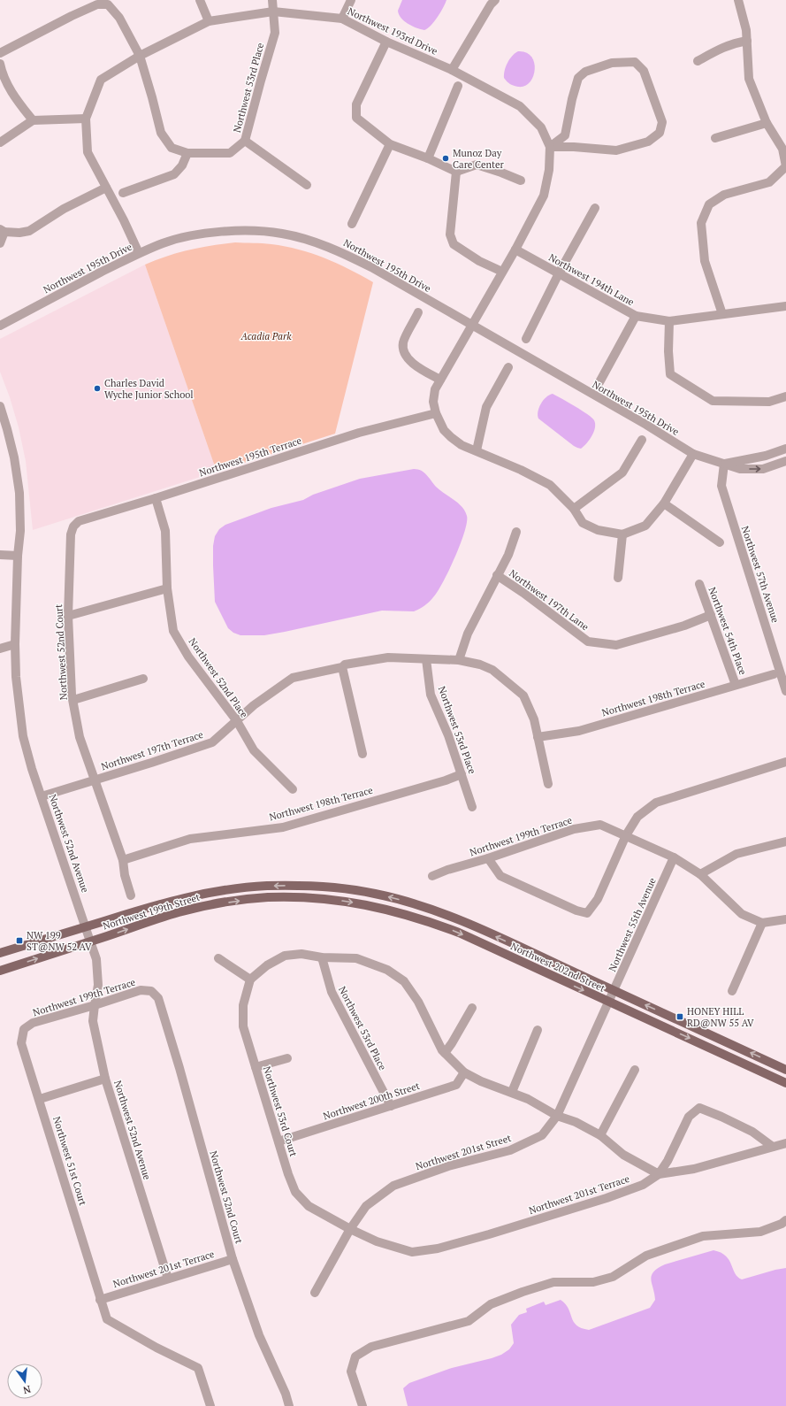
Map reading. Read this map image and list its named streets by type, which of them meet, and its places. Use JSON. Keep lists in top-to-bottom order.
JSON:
{
  "streets": {
    "main road": ["Northwest 199th Street", "Northwest 202nd Street"],
    "street": [
      "Northwest 193rd Drive",
      "Northwest 53rd Place",
      "Northwest 195th Drive",
      "Northwest 194th Lane",
      "Northwest 195th Terrace",
      "Northwest 57th Avenue",
      "Northwest 197th Lane",
      "Northwest 54th Place",
      "Northwest 52nd Court",
      "Northwest 52nd Place",
      "Northwest 198th Terrace",
      "Northwest 197th Terrace",
      "Northwest 199th Terrace",
      "Northwest 52nd Avenue",
      "Northwest 55th Avenue",
      "Northwest 200th Street",
      "Northwest 53rd Court",
      "Northwest 201st Street",
      "Northwest 51st Court",
      "Northwest 201st Terrace"
    ]
  },
  "crossings": [
    ["Northwest 193rd Drive", "Northwest 53rd Place"],
    ["Northwest 53rd Place", "Northwest 198th Terrace"],
    ["Northwest 53rd Place", "Northwest 197th Terrace"],
    ["Northwest 53rd Place", "Northwest 200th Street"],
    ["Northwest 195th Drive", "Northwest 57th Avenue"],
    ["Northwest 195th Terrace", "Northwest 52nd Court"],
    ["Northwest 195th Terrace", "Northwest 52nd Place"],
    ["Northwest 197th Lane", "Northwest 54th Place"],
    ["Northwest 54th Place", "Northwest 198th Terrace"],
    ["Northwest 52nd Court", "Northwest 198th Terrace"],
    ["Northwest 52nd Court", "Northwest 197th Terrace"],
    ["Northwest 52nd Court", "Northwest 199th Terrace"],
    ["Northwest 52nd Court", "Northwest 201st Terrace"],
    ["Northwest 52nd Place", "Northwest 197th Terrace"],
    ["Northwest 198th Terrace", "Northwest 197th Terrace"],
    ["Northwest 197th Terrace", "Northwest 52nd Avenue"],
    ["Northwest 199th Terrace", "Northwest 52nd Avenue"],
    ["Northwest 199th Terrace", "Northwest 51st Court"],
    ["Northwest 52nd Avenue", "Northwest 199th Street"],
    ["Northwest 52nd Avenue", "Northwest 201st Terrace"],
    ["Northwest 199th Street", "Northwest 202nd Street"],
    ["Northwest 55th Avenue", "Northwest 202nd Street"],
    ["Northwest 55th Avenue", "Northwest 201st Street"],
    ["Northwest 200th Street", "Northwest 53rd Court"],
    ["Northwest 53rd Court", "Northwest 201st Street"],
    ["Northwest 53rd Court", "Northwest 201st Terrace"],
    ["Northwest 51st Court", "Northwest 201st Terrace"]
  ],
  "parks": ["Acadia Park"],
  "places": {
    "other": ["Munoz Day Care Center", "Charles David Wyche Junior School"],
    "transit": ["NW 199 ST@NW 52 AV", "HONEY HILL RD@NW 55 AV"]
  },
  "north": "bottom"
}
